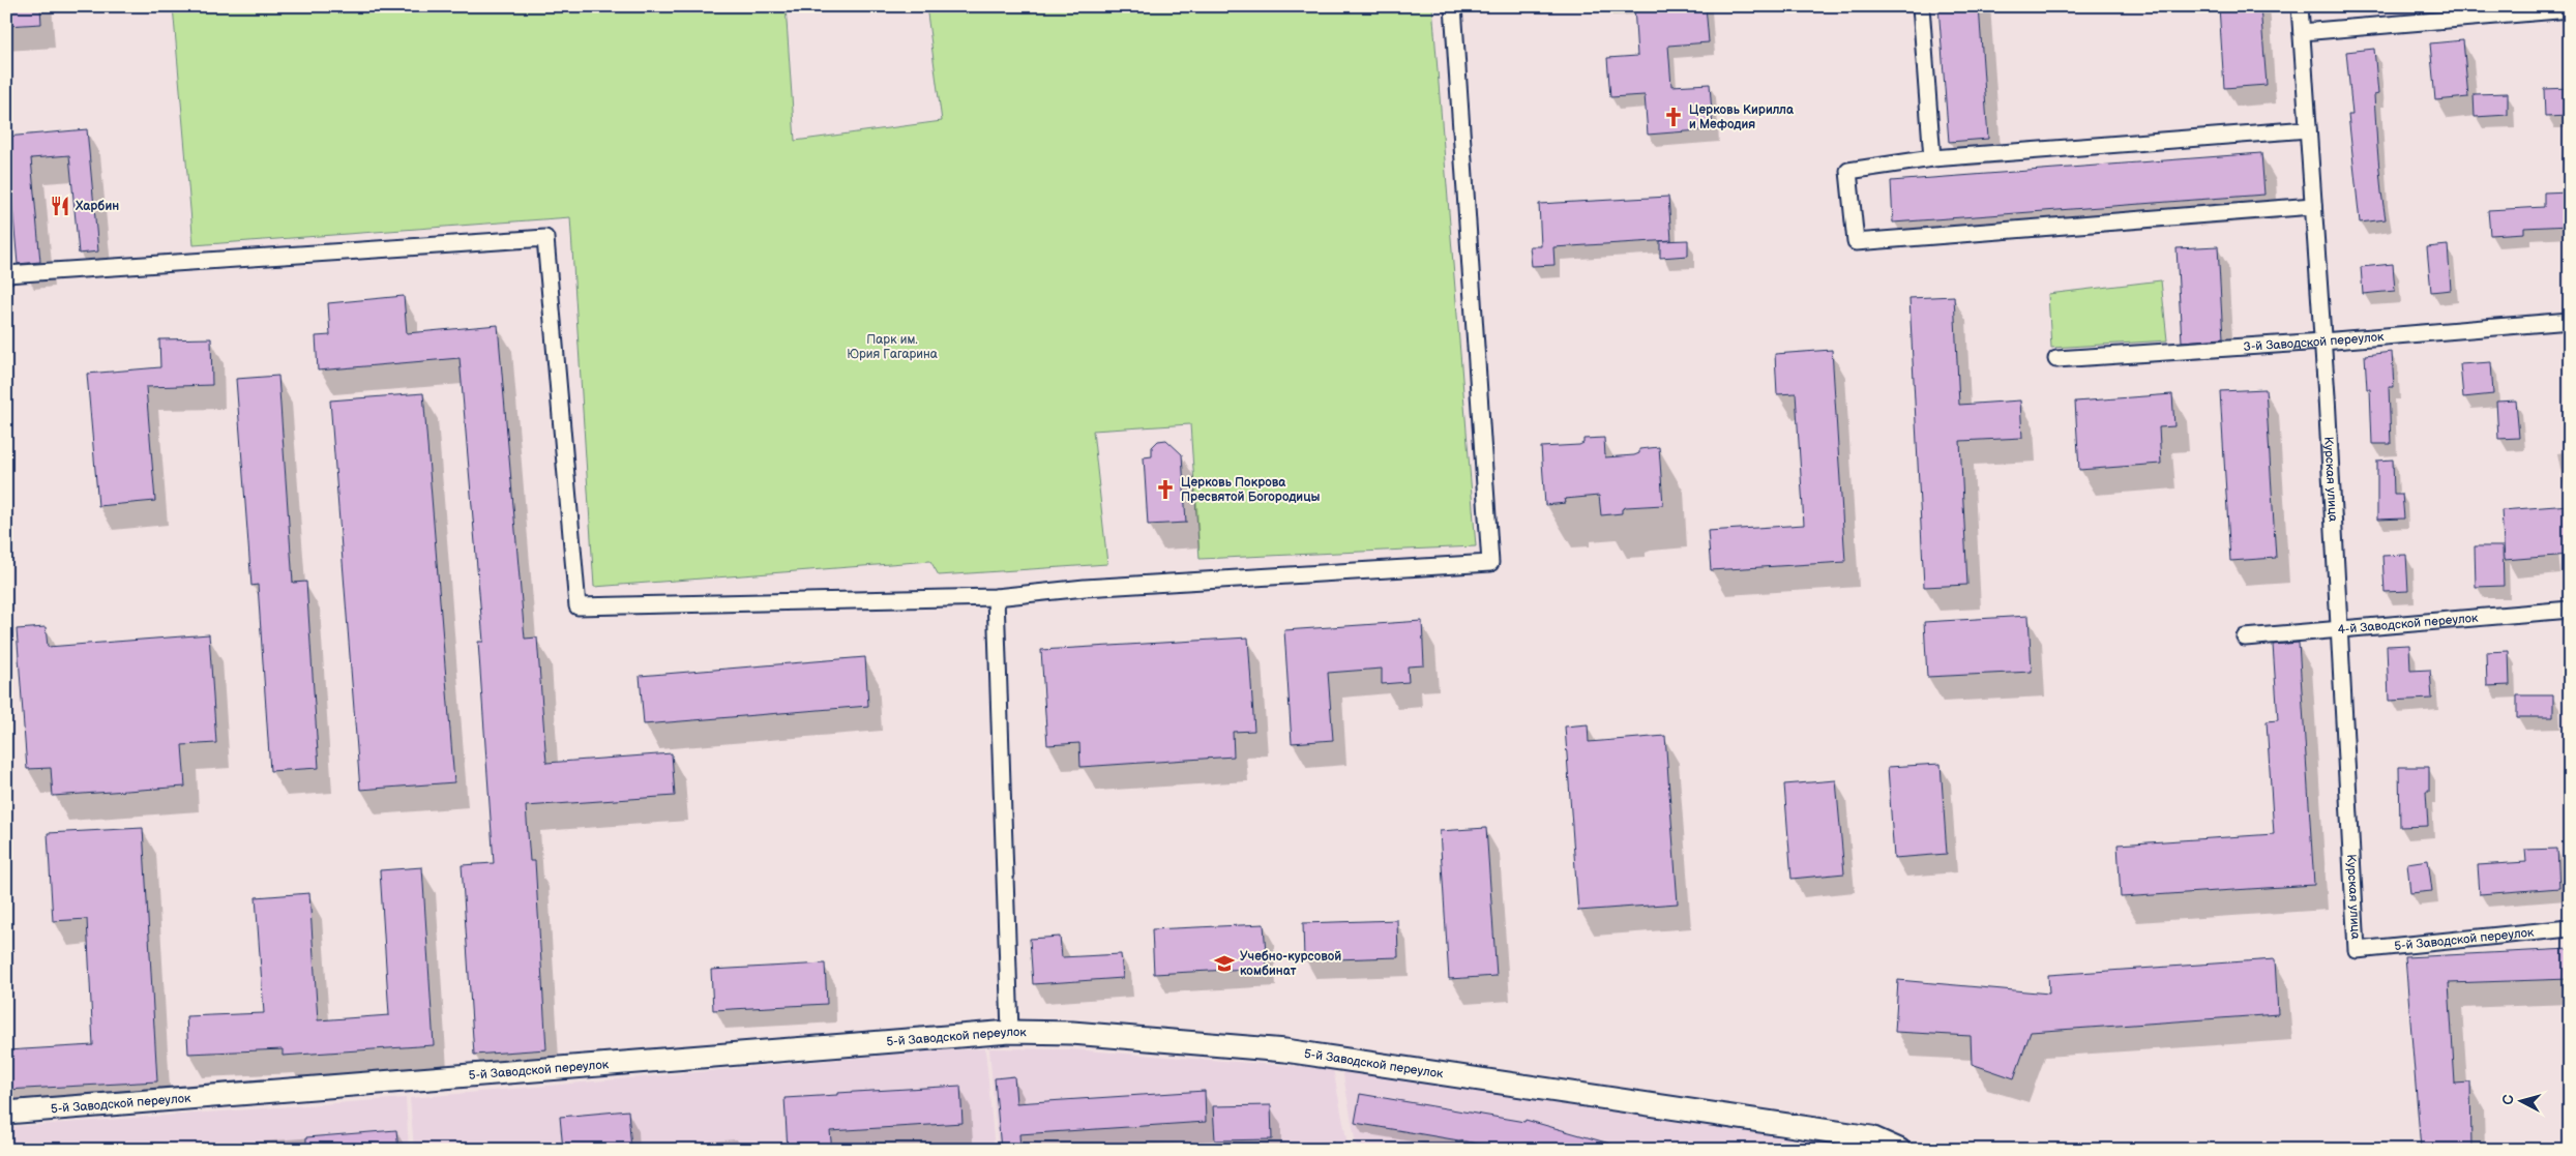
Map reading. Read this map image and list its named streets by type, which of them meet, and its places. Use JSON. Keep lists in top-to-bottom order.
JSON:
{
  "streets": {
    "street": [
      "3-й Заводской переулок",
      "Курская улица",
      "4-й Заводской переулок",
      "5-й Заводской переулок"
    ]
  },
  "crossings": [
    ["3-й Заводской переулок", "Курская улица"],
    ["Курская улица", "4-й Заводской переулок"],
    ["Курская улица", "5-й Заводской переулок"]
  ],
  "parks": ["Парк им. Юрия Гагарина"],
  "places": {
    "church": ["Церковь Кирилла и Мефодия", "Церковь Покрова Пресвятой Богородицы"],
    "restaurant": ["Харбин"],
    "school or university": ["Учебно-курсовой комбинат"]
  },
  "north": "left"
}
